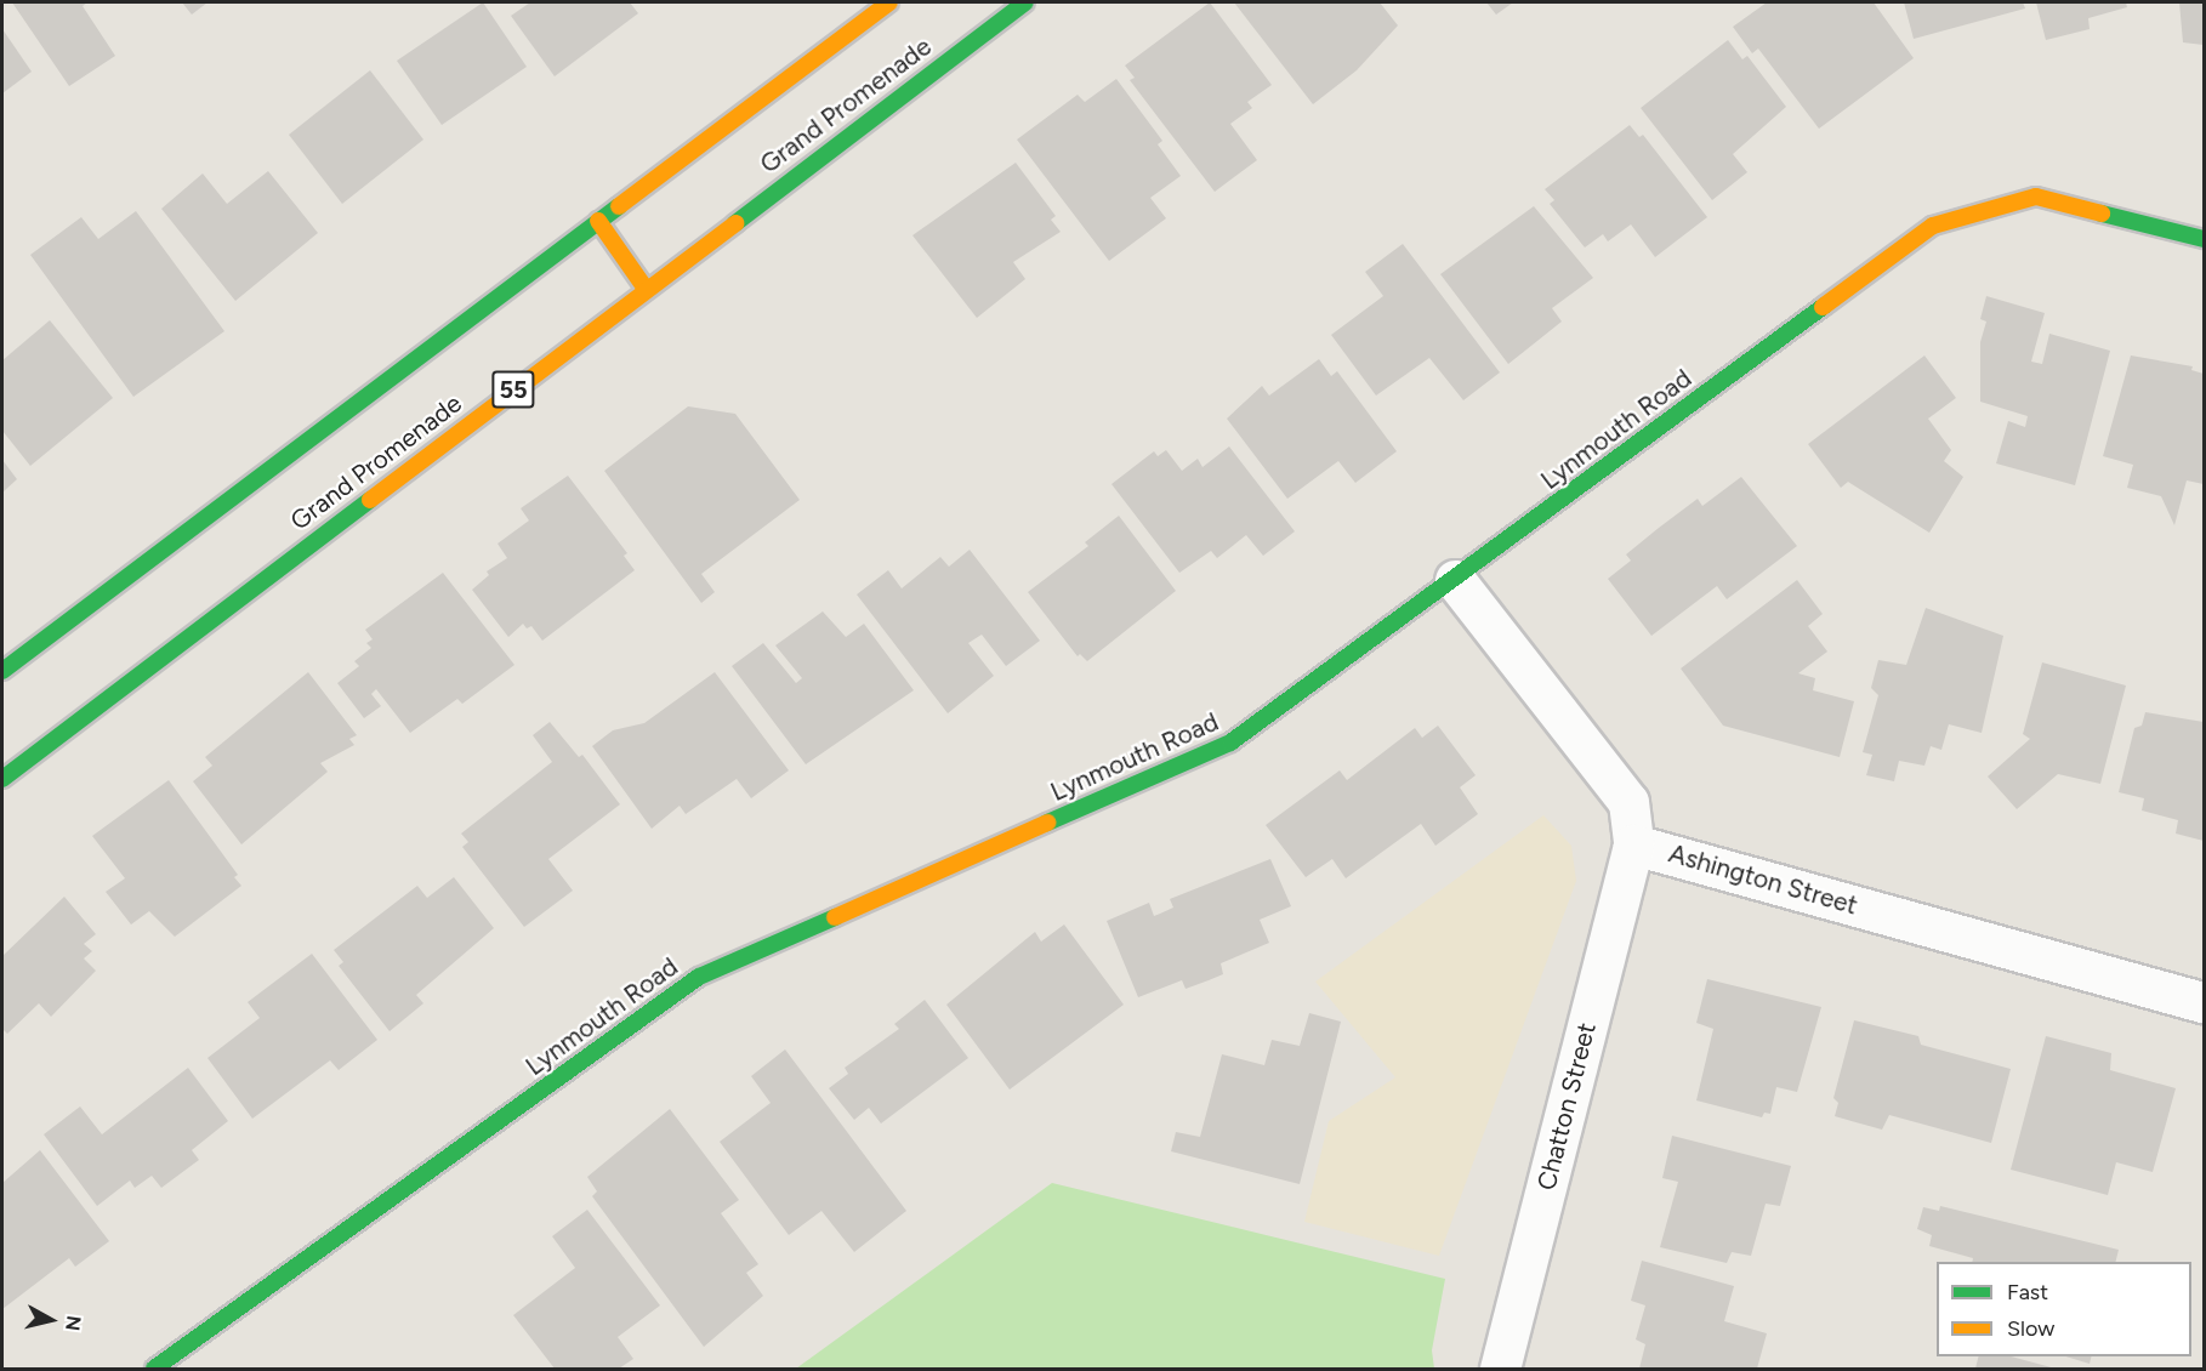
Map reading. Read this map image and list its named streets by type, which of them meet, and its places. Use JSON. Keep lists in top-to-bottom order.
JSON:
{
  "streets": {
    "main road": ["Grand Promenade", "55", "Lynmouth Road"],
    "street": ["Ashington Street", "Chatton Street"]
  },
  "crossings": [
    ["Lynmouth Road", "Ashington Street"],
    ["Ashington Street", "Chatton Street"]
  ],
  "legend": ["Fast", "Slow"],
  "north": "right"
}
